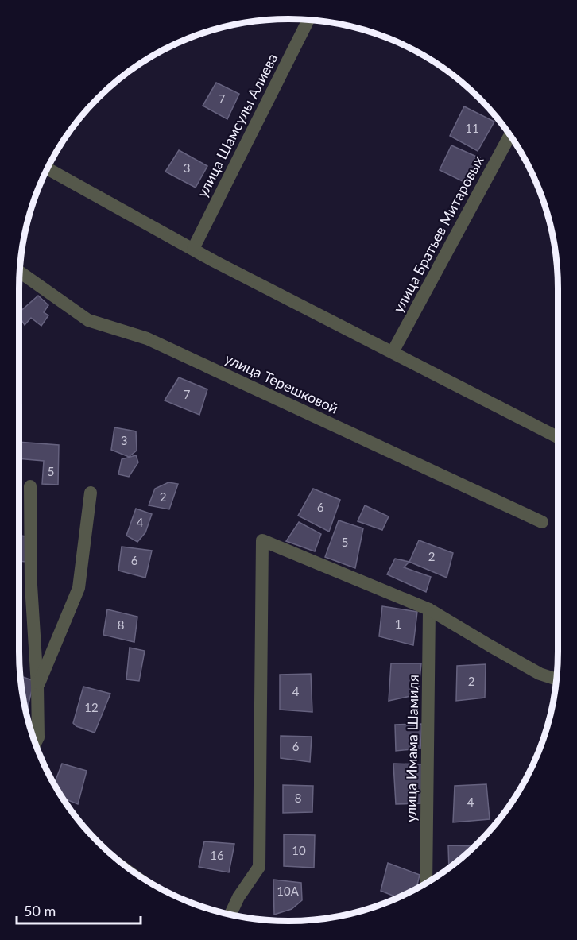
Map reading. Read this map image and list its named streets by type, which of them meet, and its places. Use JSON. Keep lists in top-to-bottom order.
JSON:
{
  "streets": {
    "street": [
      "улица Шамсулы Алиева",
      "улица Братьев Митаровых",
      "улица Терешковой",
      "улица Имама Шамиля"
    ]
  },
  "house_numbers": [
    "7",
    "11",
    "3",
    "7",
    "3",
    "5",
    "2",
    "6",
    "4",
    "5",
    "2",
    "6",
    "1",
    "8",
    "2",
    "4",
    "12",
    "6",
    "8",
    "4",
    "10",
    "16",
    "10А"
  ],
  "scale_bar": "50 m"
}
